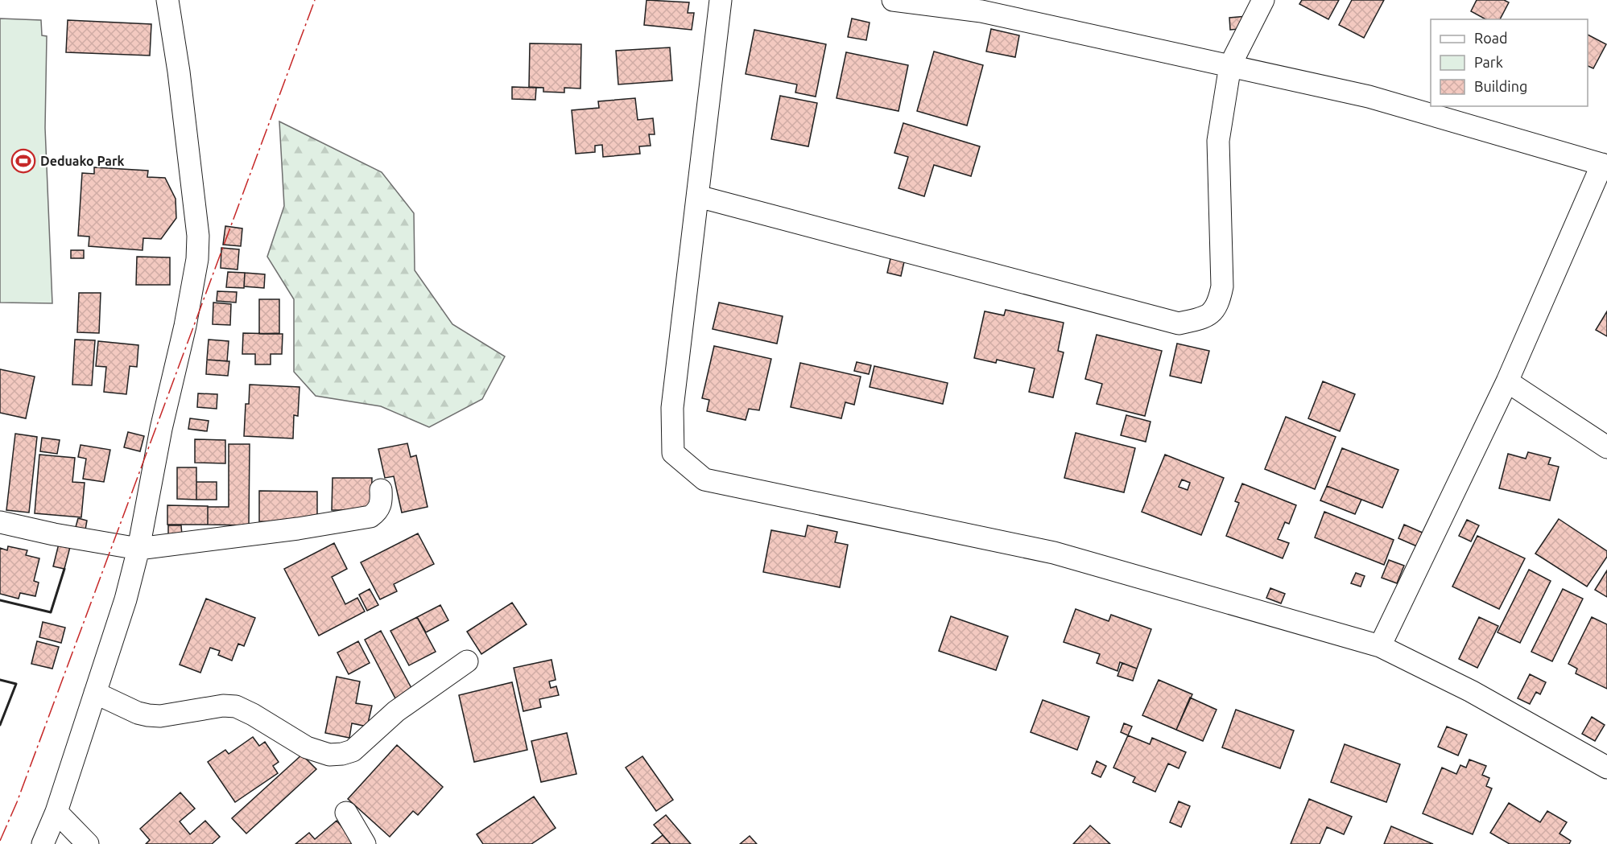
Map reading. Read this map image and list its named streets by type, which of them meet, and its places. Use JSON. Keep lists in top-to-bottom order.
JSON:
{
  "places": {
    "sports": ["Deduako Park"]
  },
  "legend": ["Road", "Park", "Building"]
}
